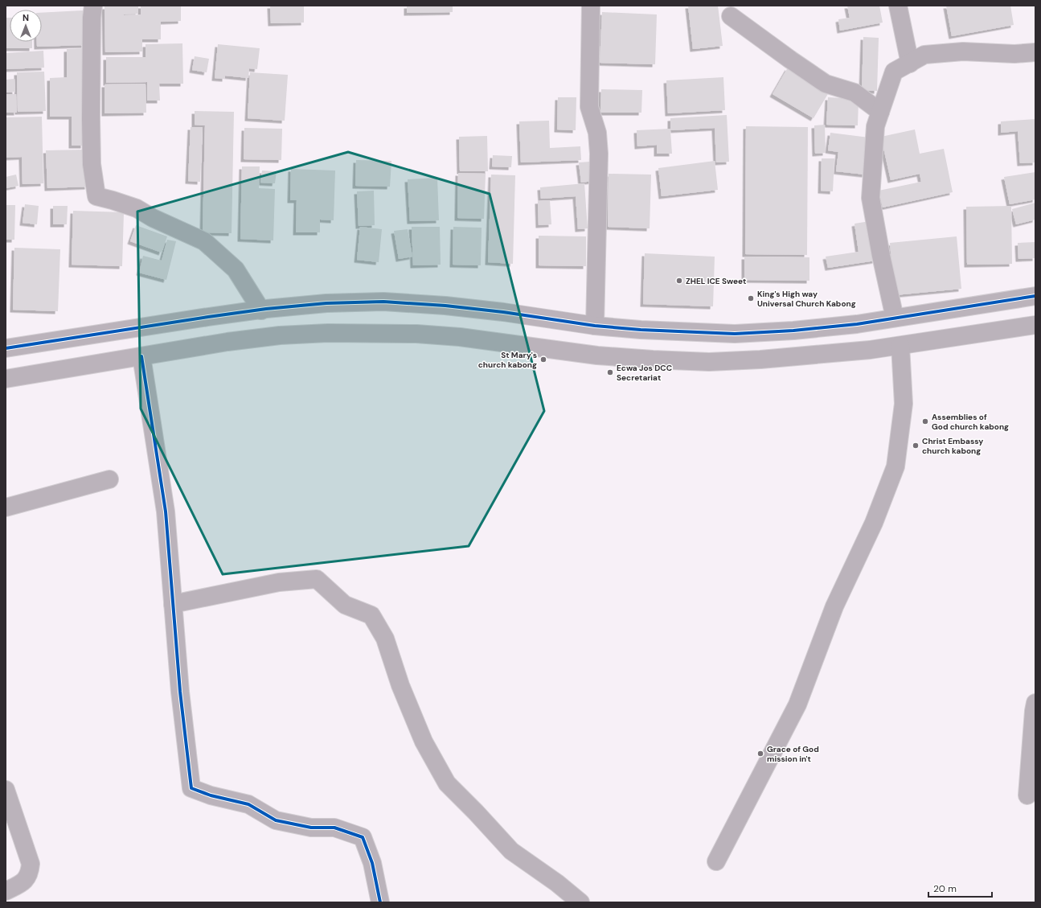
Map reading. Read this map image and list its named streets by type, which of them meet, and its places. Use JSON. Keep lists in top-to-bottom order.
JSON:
{
  "places": [
    "ZHEL ICE Sweet",
    "King's High way Universal Church Kabong",
    "St Mary's church kabong",
    "Ecwa Jos DCC Secretariat",
    "Assemblies of God church kabong",
    "Christ Embassy church kabong",
    "Grace of God mission in't"
  ],
  "scale_bar": "20 m",
  "north": "top"
}
